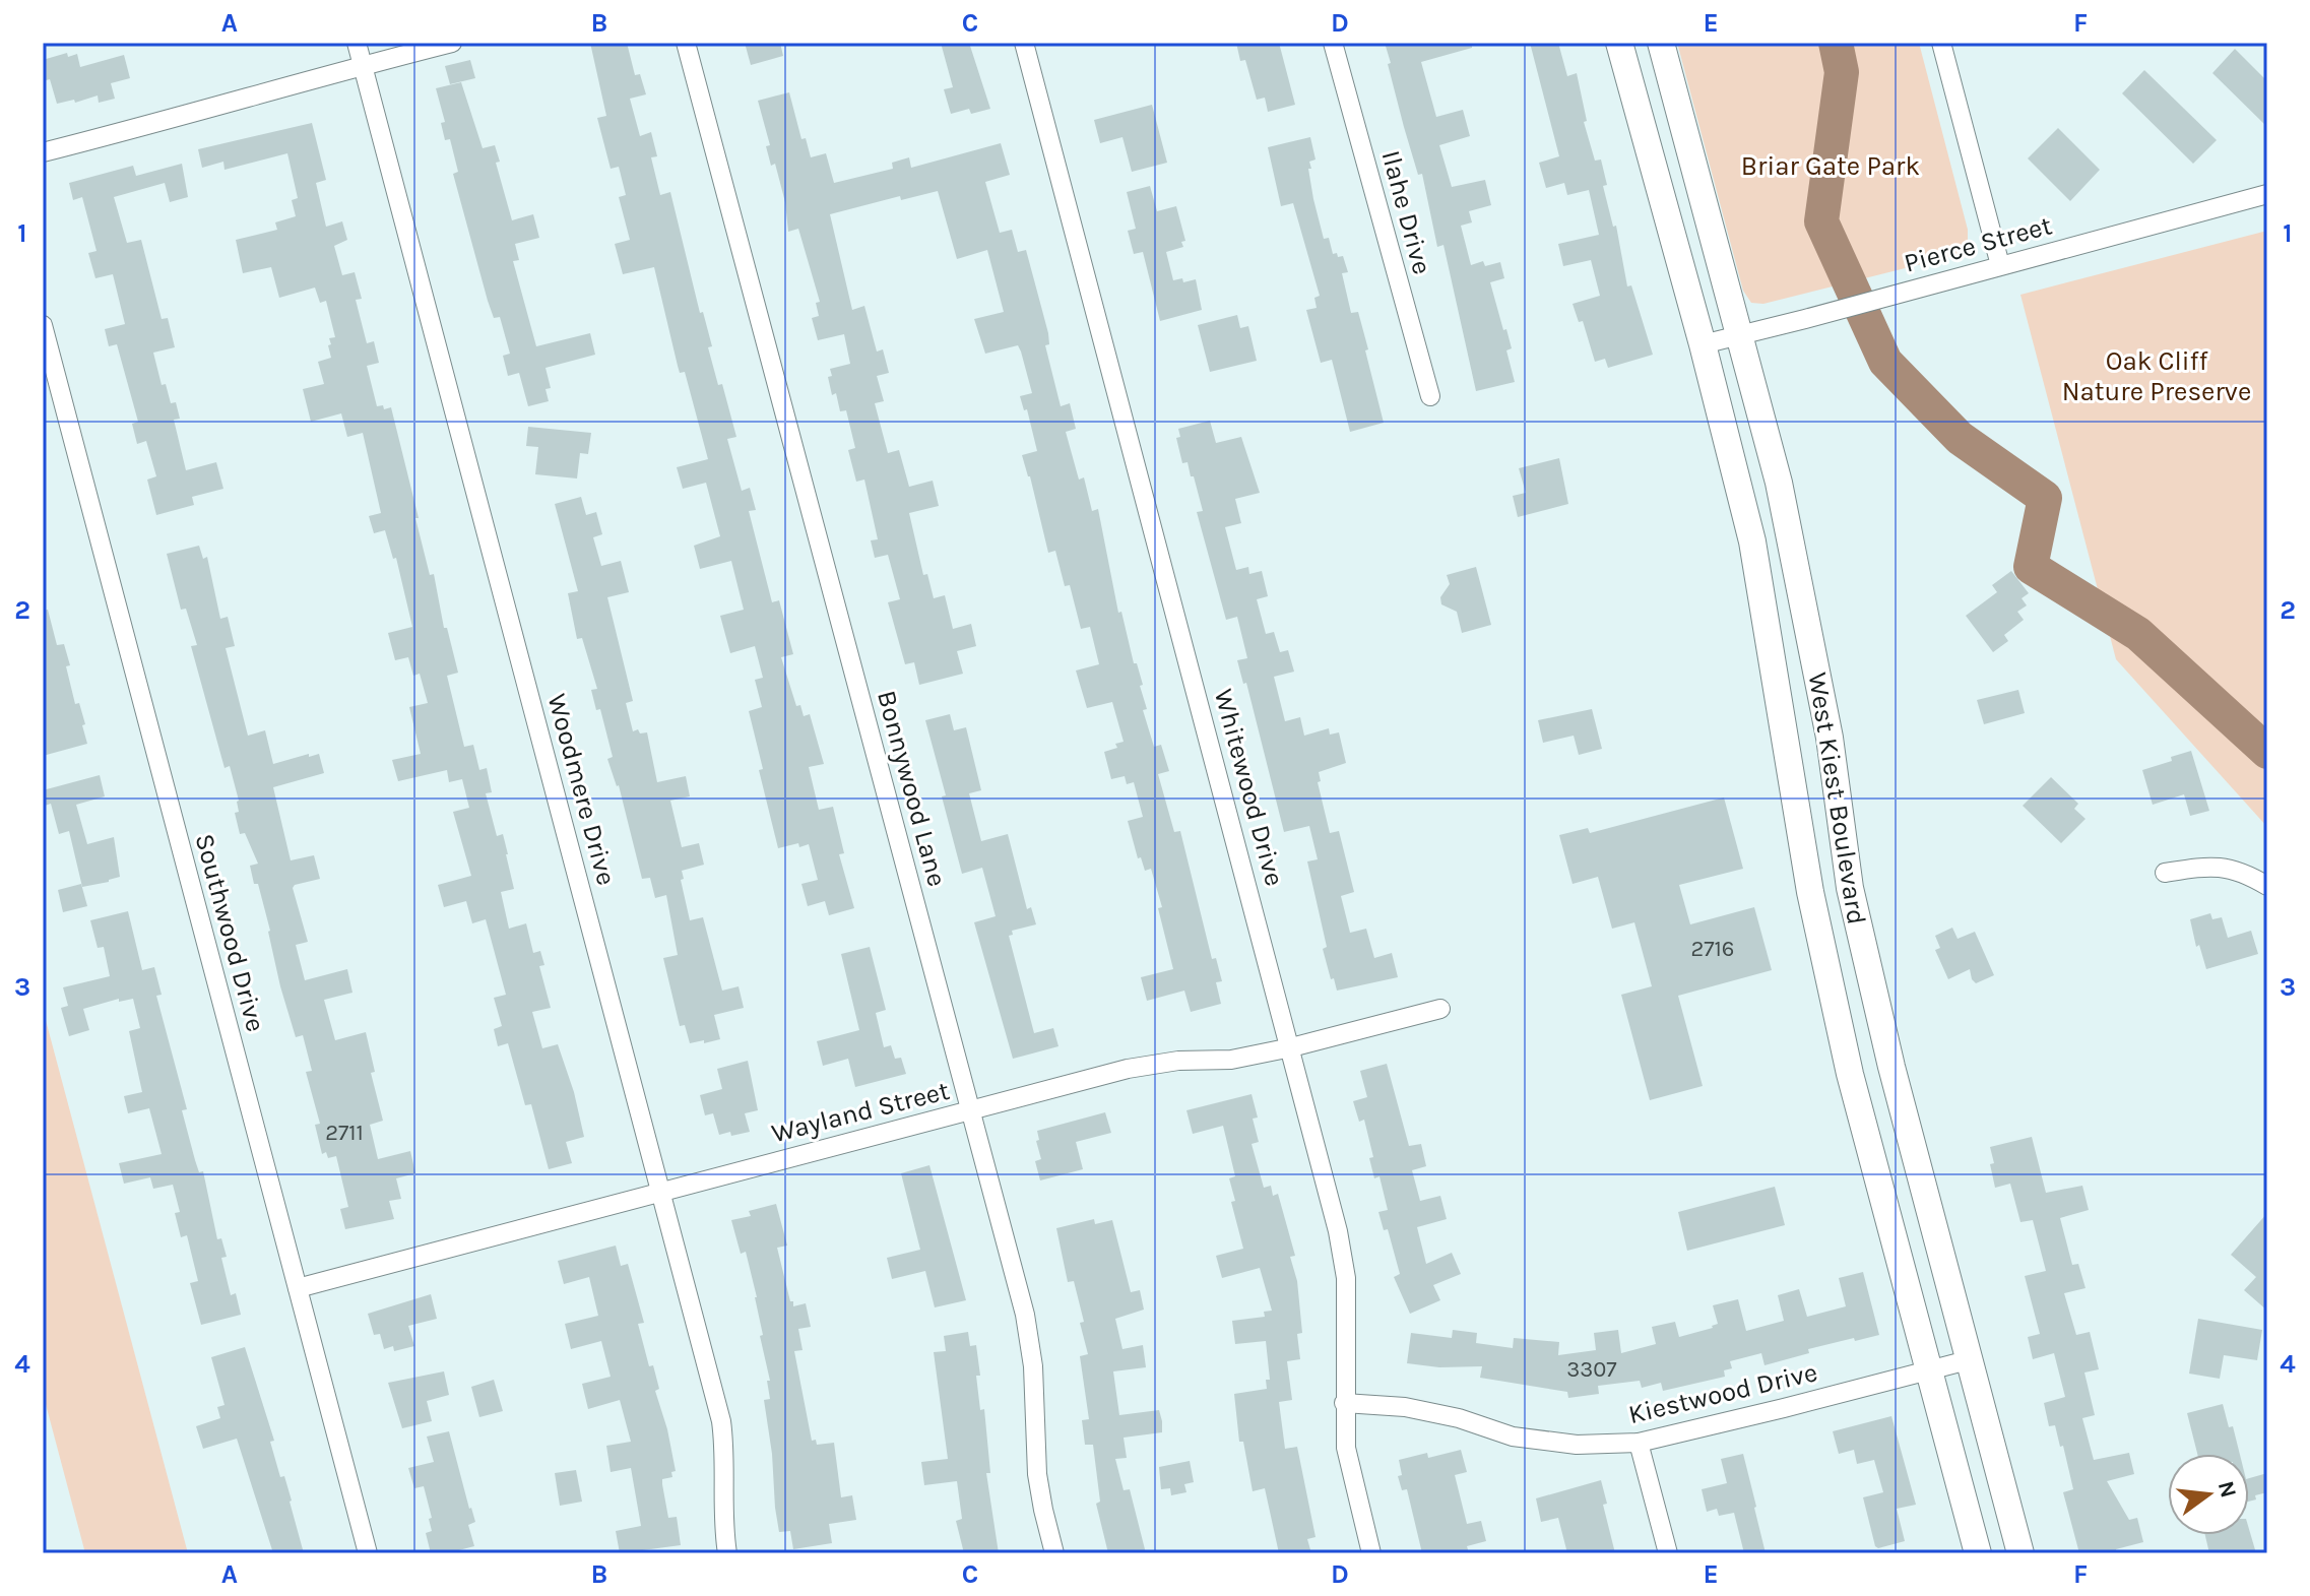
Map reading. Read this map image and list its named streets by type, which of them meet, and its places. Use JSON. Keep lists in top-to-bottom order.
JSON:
{
  "streets": {
    "main road": ["West Kiest Boulevard"],
    "street": [
      "Ilahe Drive",
      "Pierce Street",
      "Whitewood Drive",
      "Bonnywood Lane",
      "Woodmere Drive",
      "Southwood Drive",
      "Wayland Street",
      "Kiestwood Drive"
    ]
  },
  "crossings": [
    ["Pierce Street", "West Kiest Boulevard"],
    ["Whitewood Drive", "Wayland Street"],
    ["Whitewood Drive", "Kiestwood Drive"],
    ["Bonnywood Lane", "Wayland Street"],
    ["Woodmere Drive", "Wayland Street"],
    ["West Kiest Boulevard", "Kiestwood Drive"],
    ["Southwood Drive", "Wayland Street"]
  ],
  "parks": ["Briar Gate Park", "Oak Cliff Nature Preserve"],
  "house_numbers": ["2716", "2711", "3307"],
  "north": "right",
  "grid": {
    "columns": [
      "A",
      "B",
      "C",
      "D",
      "E",
      "F"
    ],
    "rows": [
      "1",
      "2",
      "3",
      "4"
    ]
  }
}
